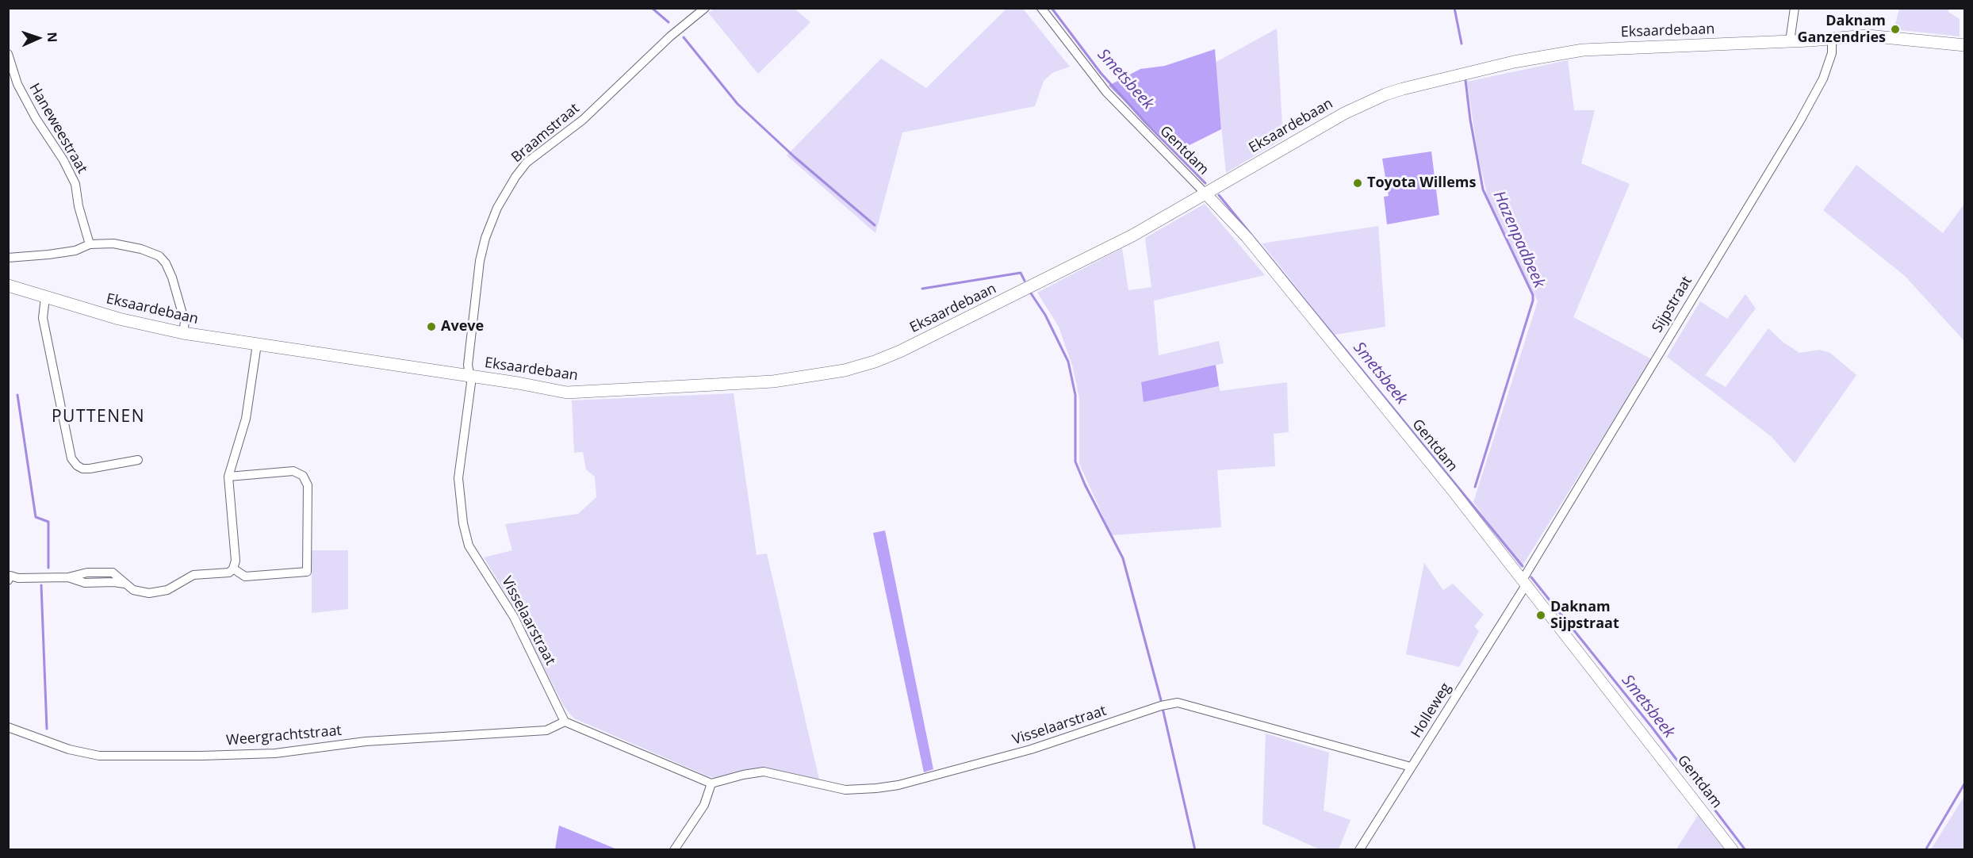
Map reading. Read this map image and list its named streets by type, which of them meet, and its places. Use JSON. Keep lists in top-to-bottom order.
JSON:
{
  "streets": {
    "main road": ["Eksaardebaan"],
    "street": [
      "Haneweestraat",
      "Braamstraat",
      "Gentdam",
      "Sijpstraat",
      "Visselaarstraat",
      "Holleweg",
      "Weergrachtstraat"
    ]
  },
  "crossings": [
    ["Eksaardebaan", "Braamstraat"],
    ["Eksaardebaan", "Gentdam"],
    ["Eksaardebaan", "Sijpstraat"],
    ["Eksaardebaan", "Visselaarstraat"],
    ["Braamstraat", "Visselaarstraat"],
    ["Gentdam", "Sijpstraat"],
    ["Gentdam", "Holleweg"],
    ["Sijpstraat", "Holleweg"],
    ["Visselaarstraat", "Holleweg"],
    ["Visselaarstraat", "Weergrachtstraat"]
  ],
  "districts": ["PUTTENEN"],
  "water": ["Smetsbeek", "Hazenpadbeek"],
  "places": [
    "Daknam Ganzendries",
    "Toyota Willems",
    "Aveve",
    "Daknam Sijpstraat"
  ],
  "north": "right"
}
